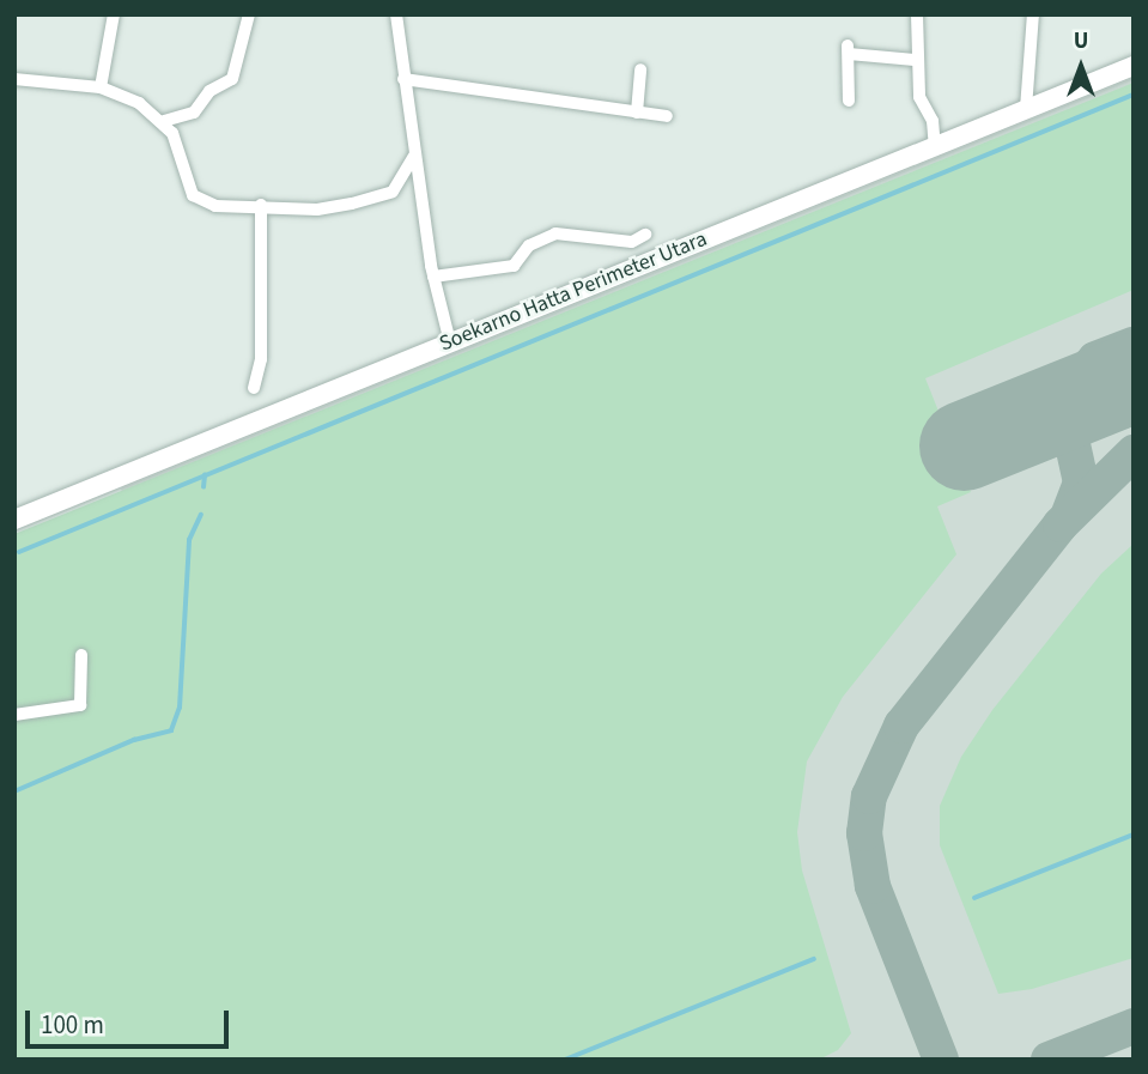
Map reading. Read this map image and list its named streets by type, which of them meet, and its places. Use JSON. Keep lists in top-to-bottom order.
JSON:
{
  "streets": {
    "main road": ["Soekarno Hatta Perimeter Utara"]
  },
  "scale_bar": "100 m",
  "north": "top"
}
